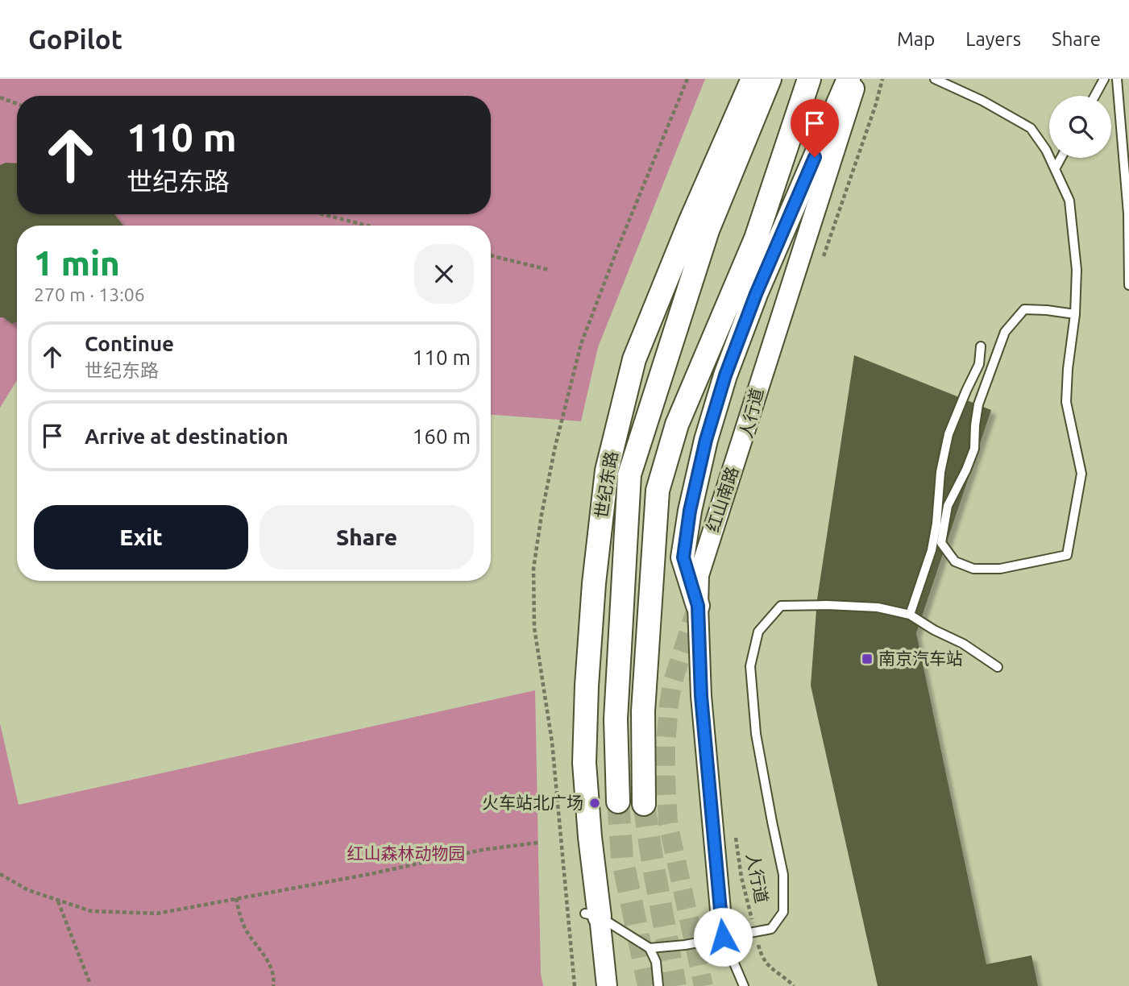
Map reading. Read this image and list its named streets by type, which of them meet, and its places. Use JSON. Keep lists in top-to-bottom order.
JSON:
{
  "streets": {
    "main road": ["世纪东路"],
    "street": ["红山南路"],
    "path": ["人行道"]
  },
  "parks": ["红山森林动物园"],
  "places": {
    "transit": ["南京汽车站"],
    "other": ["火车站北广场"]
  },
  "page": {
    "header": "GoPilot",
    "nav": ["Map", "Layers", "Share"],
    "turn": ["110 m", "世纪东路"],
    "heading": ["1 min", "270 m · 13:06"],
    "list": [
      {
        "name": "Continue",
        "note": "世纪东路",
        "value": "110 m"
      },
      {
        "name": "Arrive at destination",
        "value": "160 m"
      }
    ],
    "buttons": ["Exit", "Share"]
  }
}
